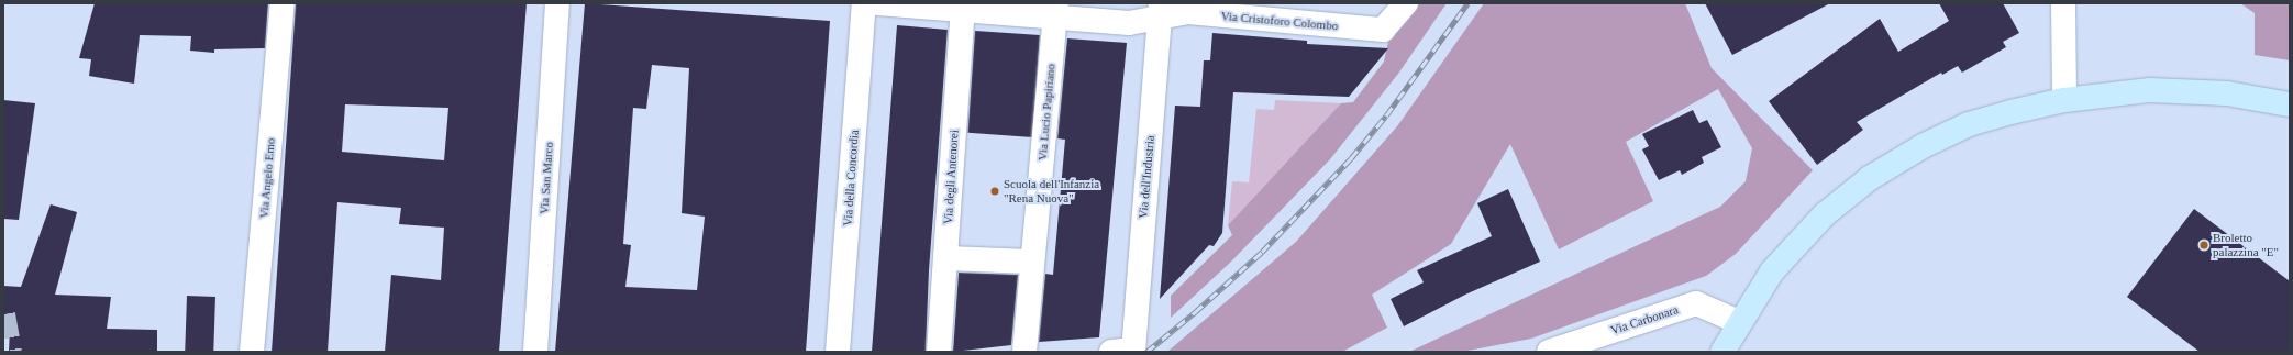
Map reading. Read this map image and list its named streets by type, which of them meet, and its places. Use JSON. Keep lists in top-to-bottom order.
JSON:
{
  "streets": {
    "street": [
      "Via Cristoforo Colombo",
      "Via Lucio Papiriano",
      "Via degli Antenorei",
      "Via dell'Industria",
      "Via Angelo Emo",
      "Via San Marco",
      "Via della Concordia",
      "Via Carbonara"
    ]
  },
  "crossings": [
    ["Via Cristoforo Colombo", "Via Lucio Papiriano"],
    ["Via Cristoforo Colombo", "Via degli Antenorei"],
    ["Via Cristoforo Colombo", "Via dell'Industria"]
  ],
  "places": ["Scuola dell'Infanzia \"Rena Nuova\"", "Broletto palazzina \"E\""]
}
